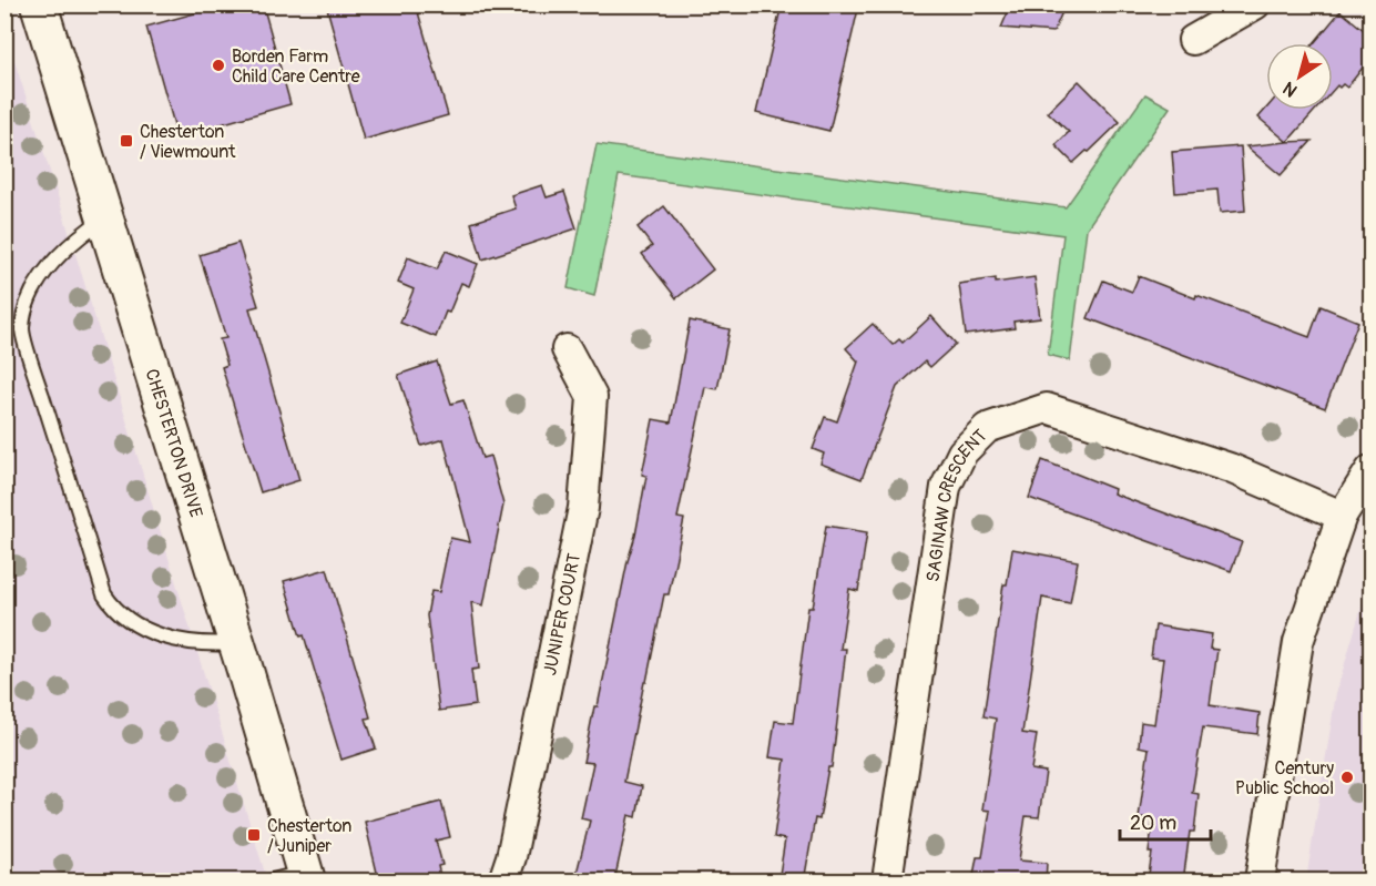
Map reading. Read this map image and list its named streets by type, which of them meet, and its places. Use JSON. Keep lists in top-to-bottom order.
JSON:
{
  "streets": {
    "street": ["CHESTERTON DRIVE", "SAGINAW CRESCENT", "JUNIPER COURT"]
  },
  "places": {
    "other": ["Borden Farm Child Care Centre", "Century Public School"],
    "transit": ["Chesterton / Viewmount", "Chesterton / Juniper"]
  },
  "scale_bar": "20 m",
  "north": "bottom left"
}
